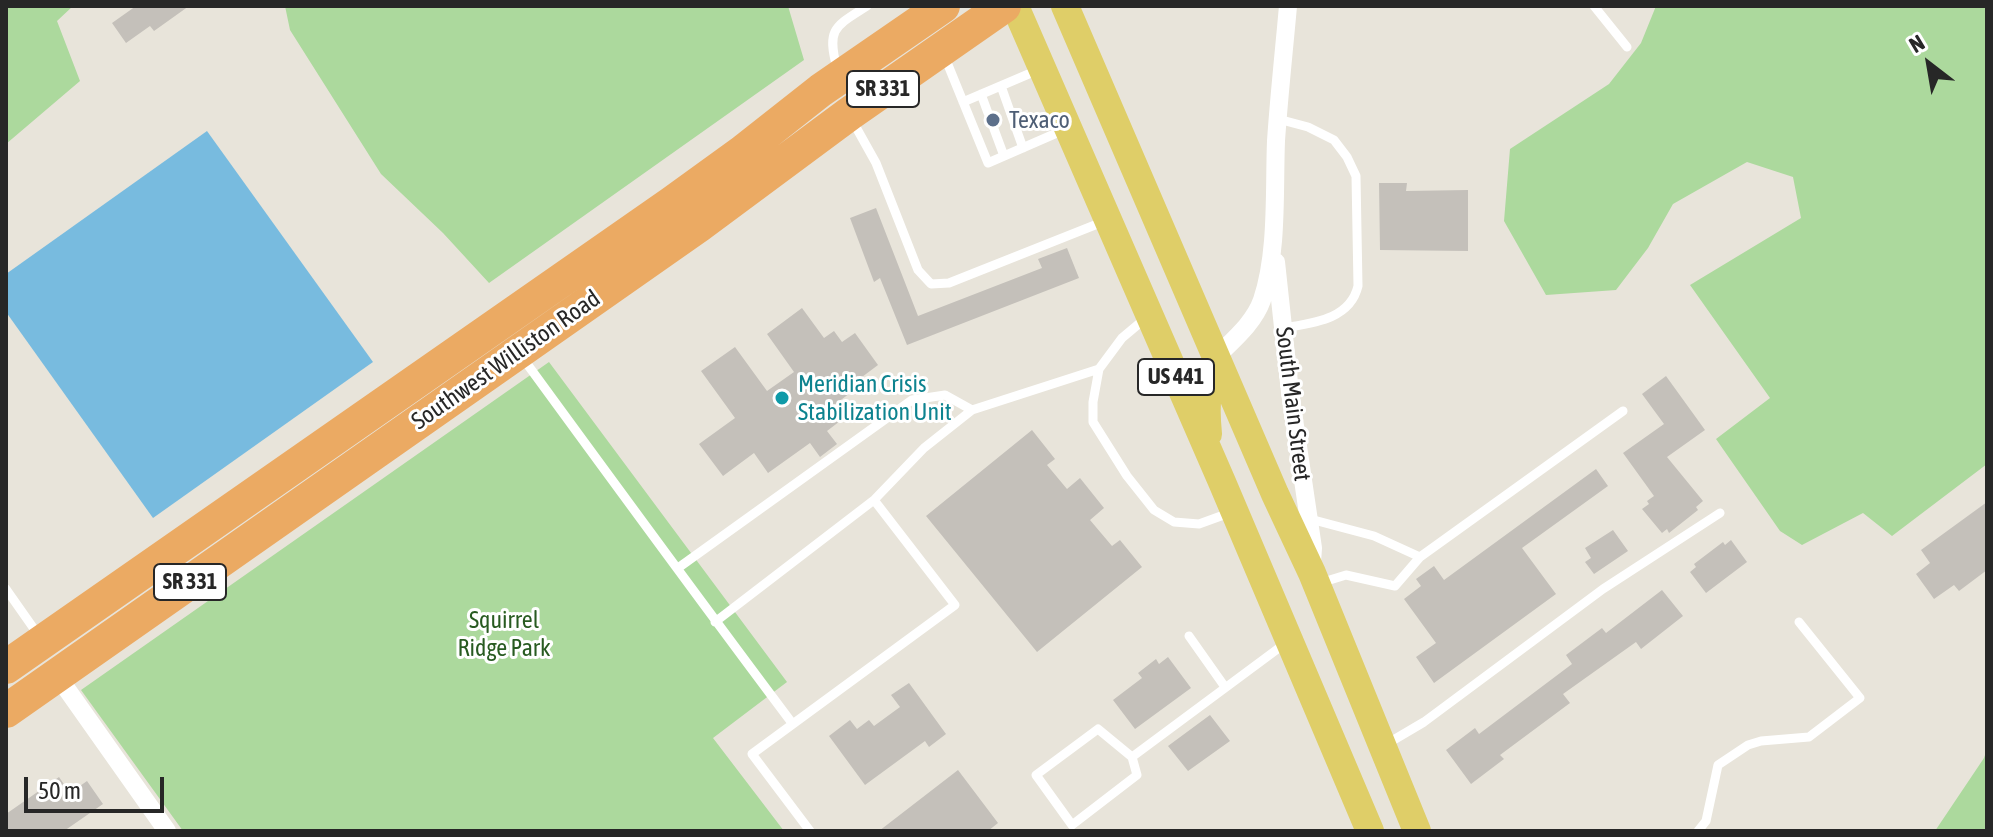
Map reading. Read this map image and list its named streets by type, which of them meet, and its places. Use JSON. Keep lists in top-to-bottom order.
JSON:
{
  "streets": {
    "highway": ["SR 331", "Southwest Williston Road"],
    "main road": ["US 441"],
    "street": ["South Main Street"]
  },
  "crossings": [
    ["US 441", "South Main Street"]
  ],
  "parks": ["Squirrel Ridge Park"],
  "places": ["Texaco", "Meridian Crisis Stabilization Unit"],
  "scale_bar": "50 m",
  "north": "top left"
}
